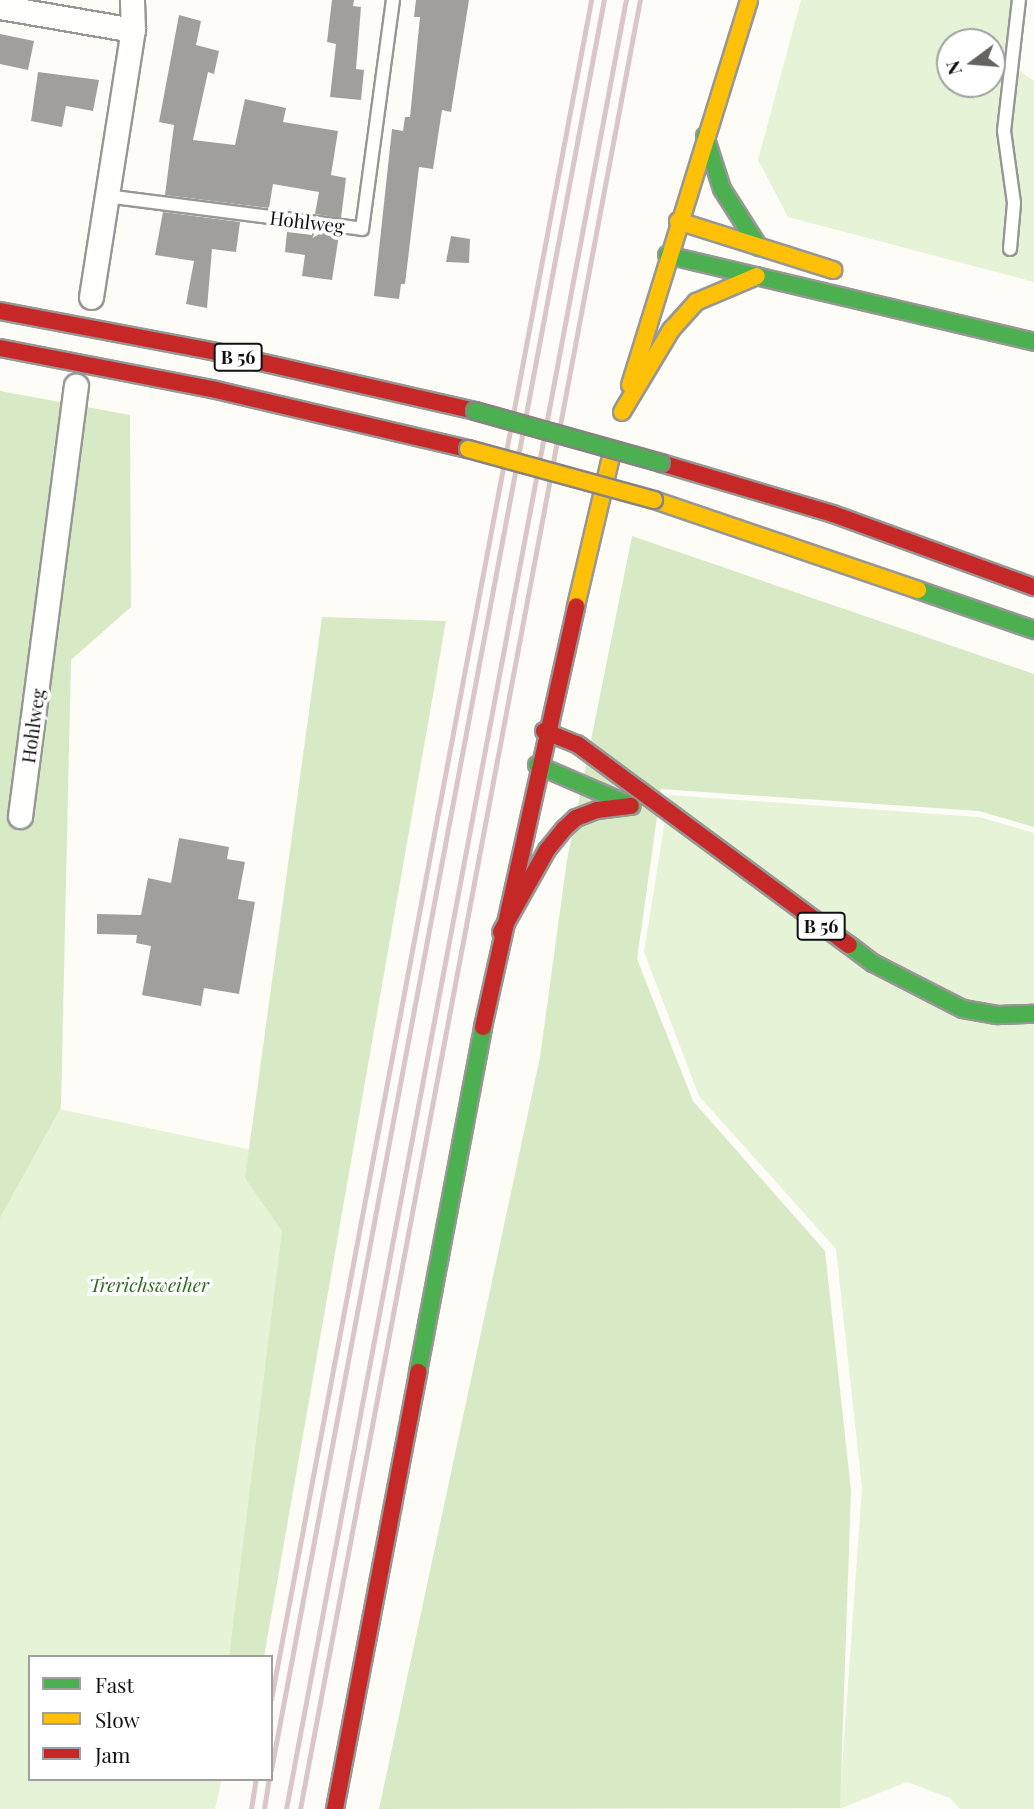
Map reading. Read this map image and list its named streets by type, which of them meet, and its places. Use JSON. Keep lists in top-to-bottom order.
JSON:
{
  "streets": {
    "main road": ["B 56"],
    "street": ["Hohlweg"]
  },
  "parks": ["Trerichsweiher"],
  "legend": ["Fast", "Slow", "Jam"],
  "north": "left"
}
